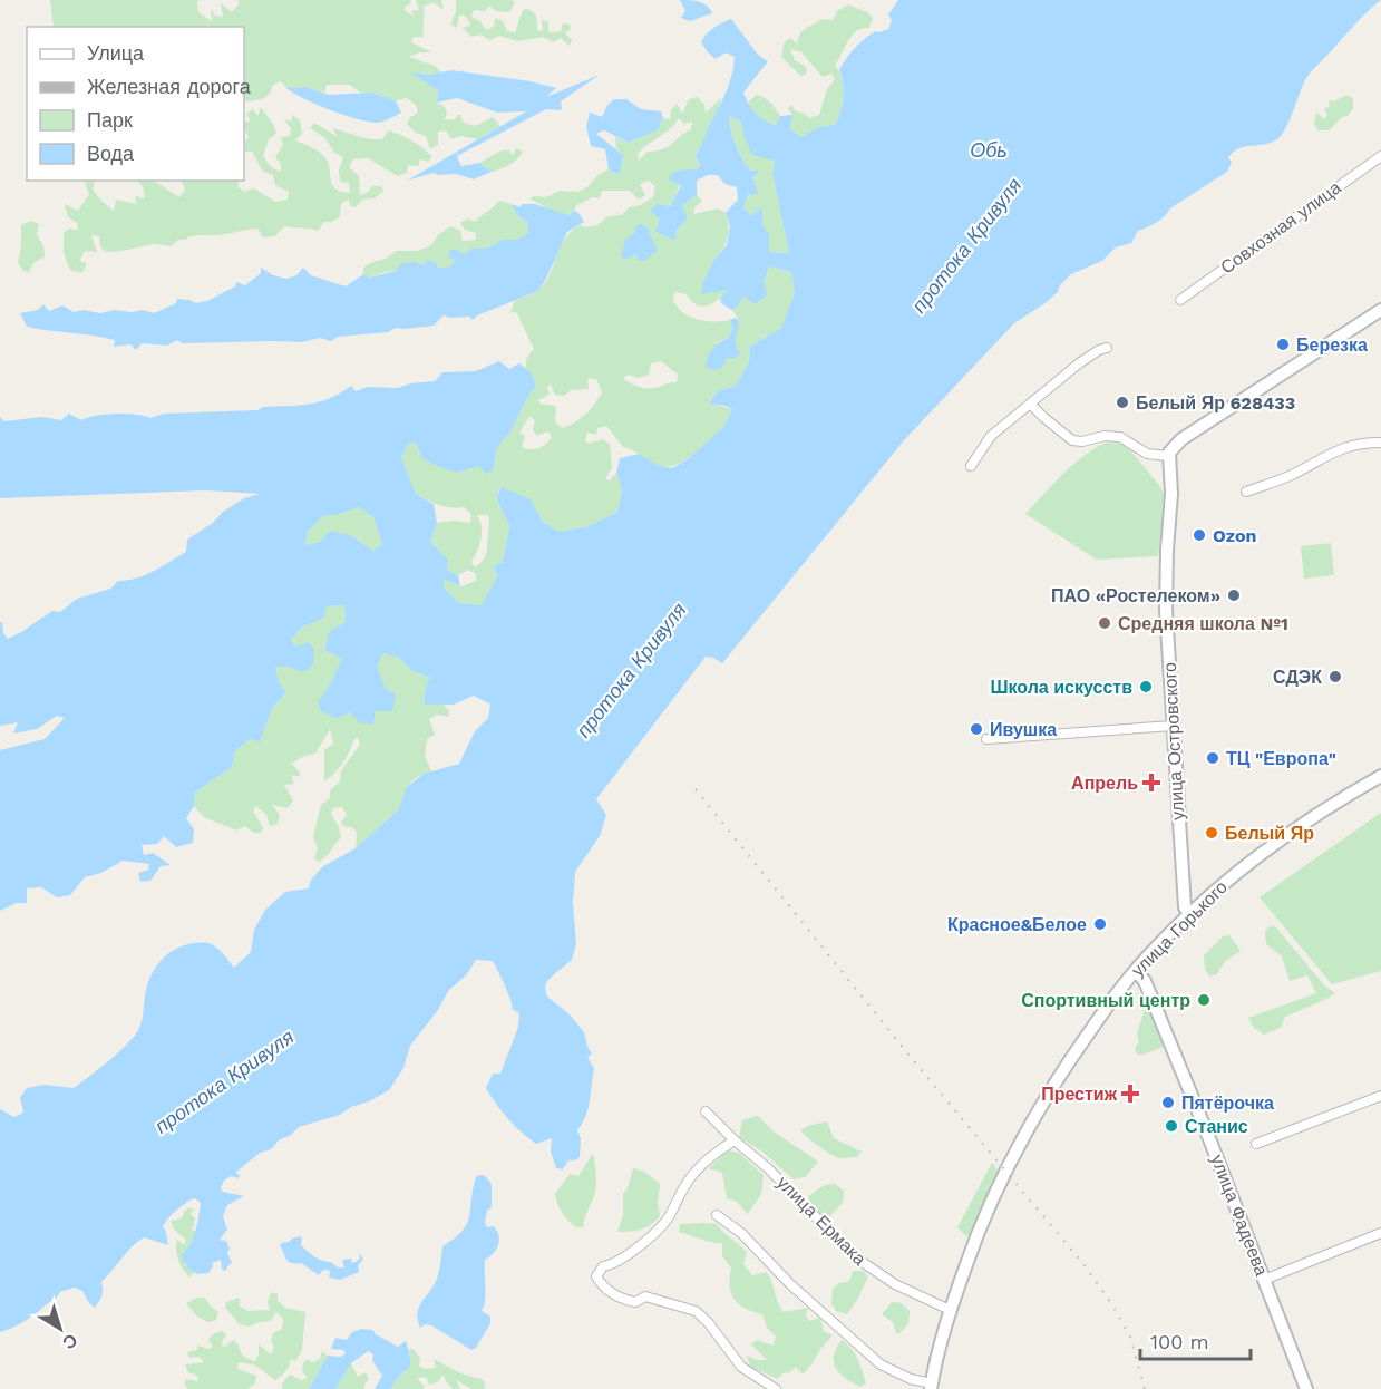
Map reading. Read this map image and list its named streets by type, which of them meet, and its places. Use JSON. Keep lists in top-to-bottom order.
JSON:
{
  "streets": {
    "street": [
      "Совхозная улица",
      "улица Островского",
      "улица Горького",
      "улица Фадеева",
      "улица Ермака"
    ]
  },
  "crossings": [
    ["улица Островского", "улица Горького"],
    ["улица Горького", "улица Фадеева"],
    ["улица Горького", "улица Ермака"]
  ],
  "water": ["Обь", "протока Кривуля"],
  "places": {
    "other": [
      "Березка",
      "Белый Яр 628433",
      "Ozon",
      "ПАО «Ростелеком»",
      "Средняя школа №1",
      "СДЭК",
      "Школа искусств",
      "Ивушка",
      "ТЦ \"Европа\"",
      "Белый Яр",
      "Красное&Белое",
      "Спортивный центр",
      "Пятёрочка",
      "Станис"
    ],
    "health": ["Апрель", "Престиж"]
  },
  "legend": [
    "Улица",
    "Железная дорога",
    "Парк",
    "Вода"
  ],
  "scale_bar": "100 m",
  "north": "bottom right"
}
